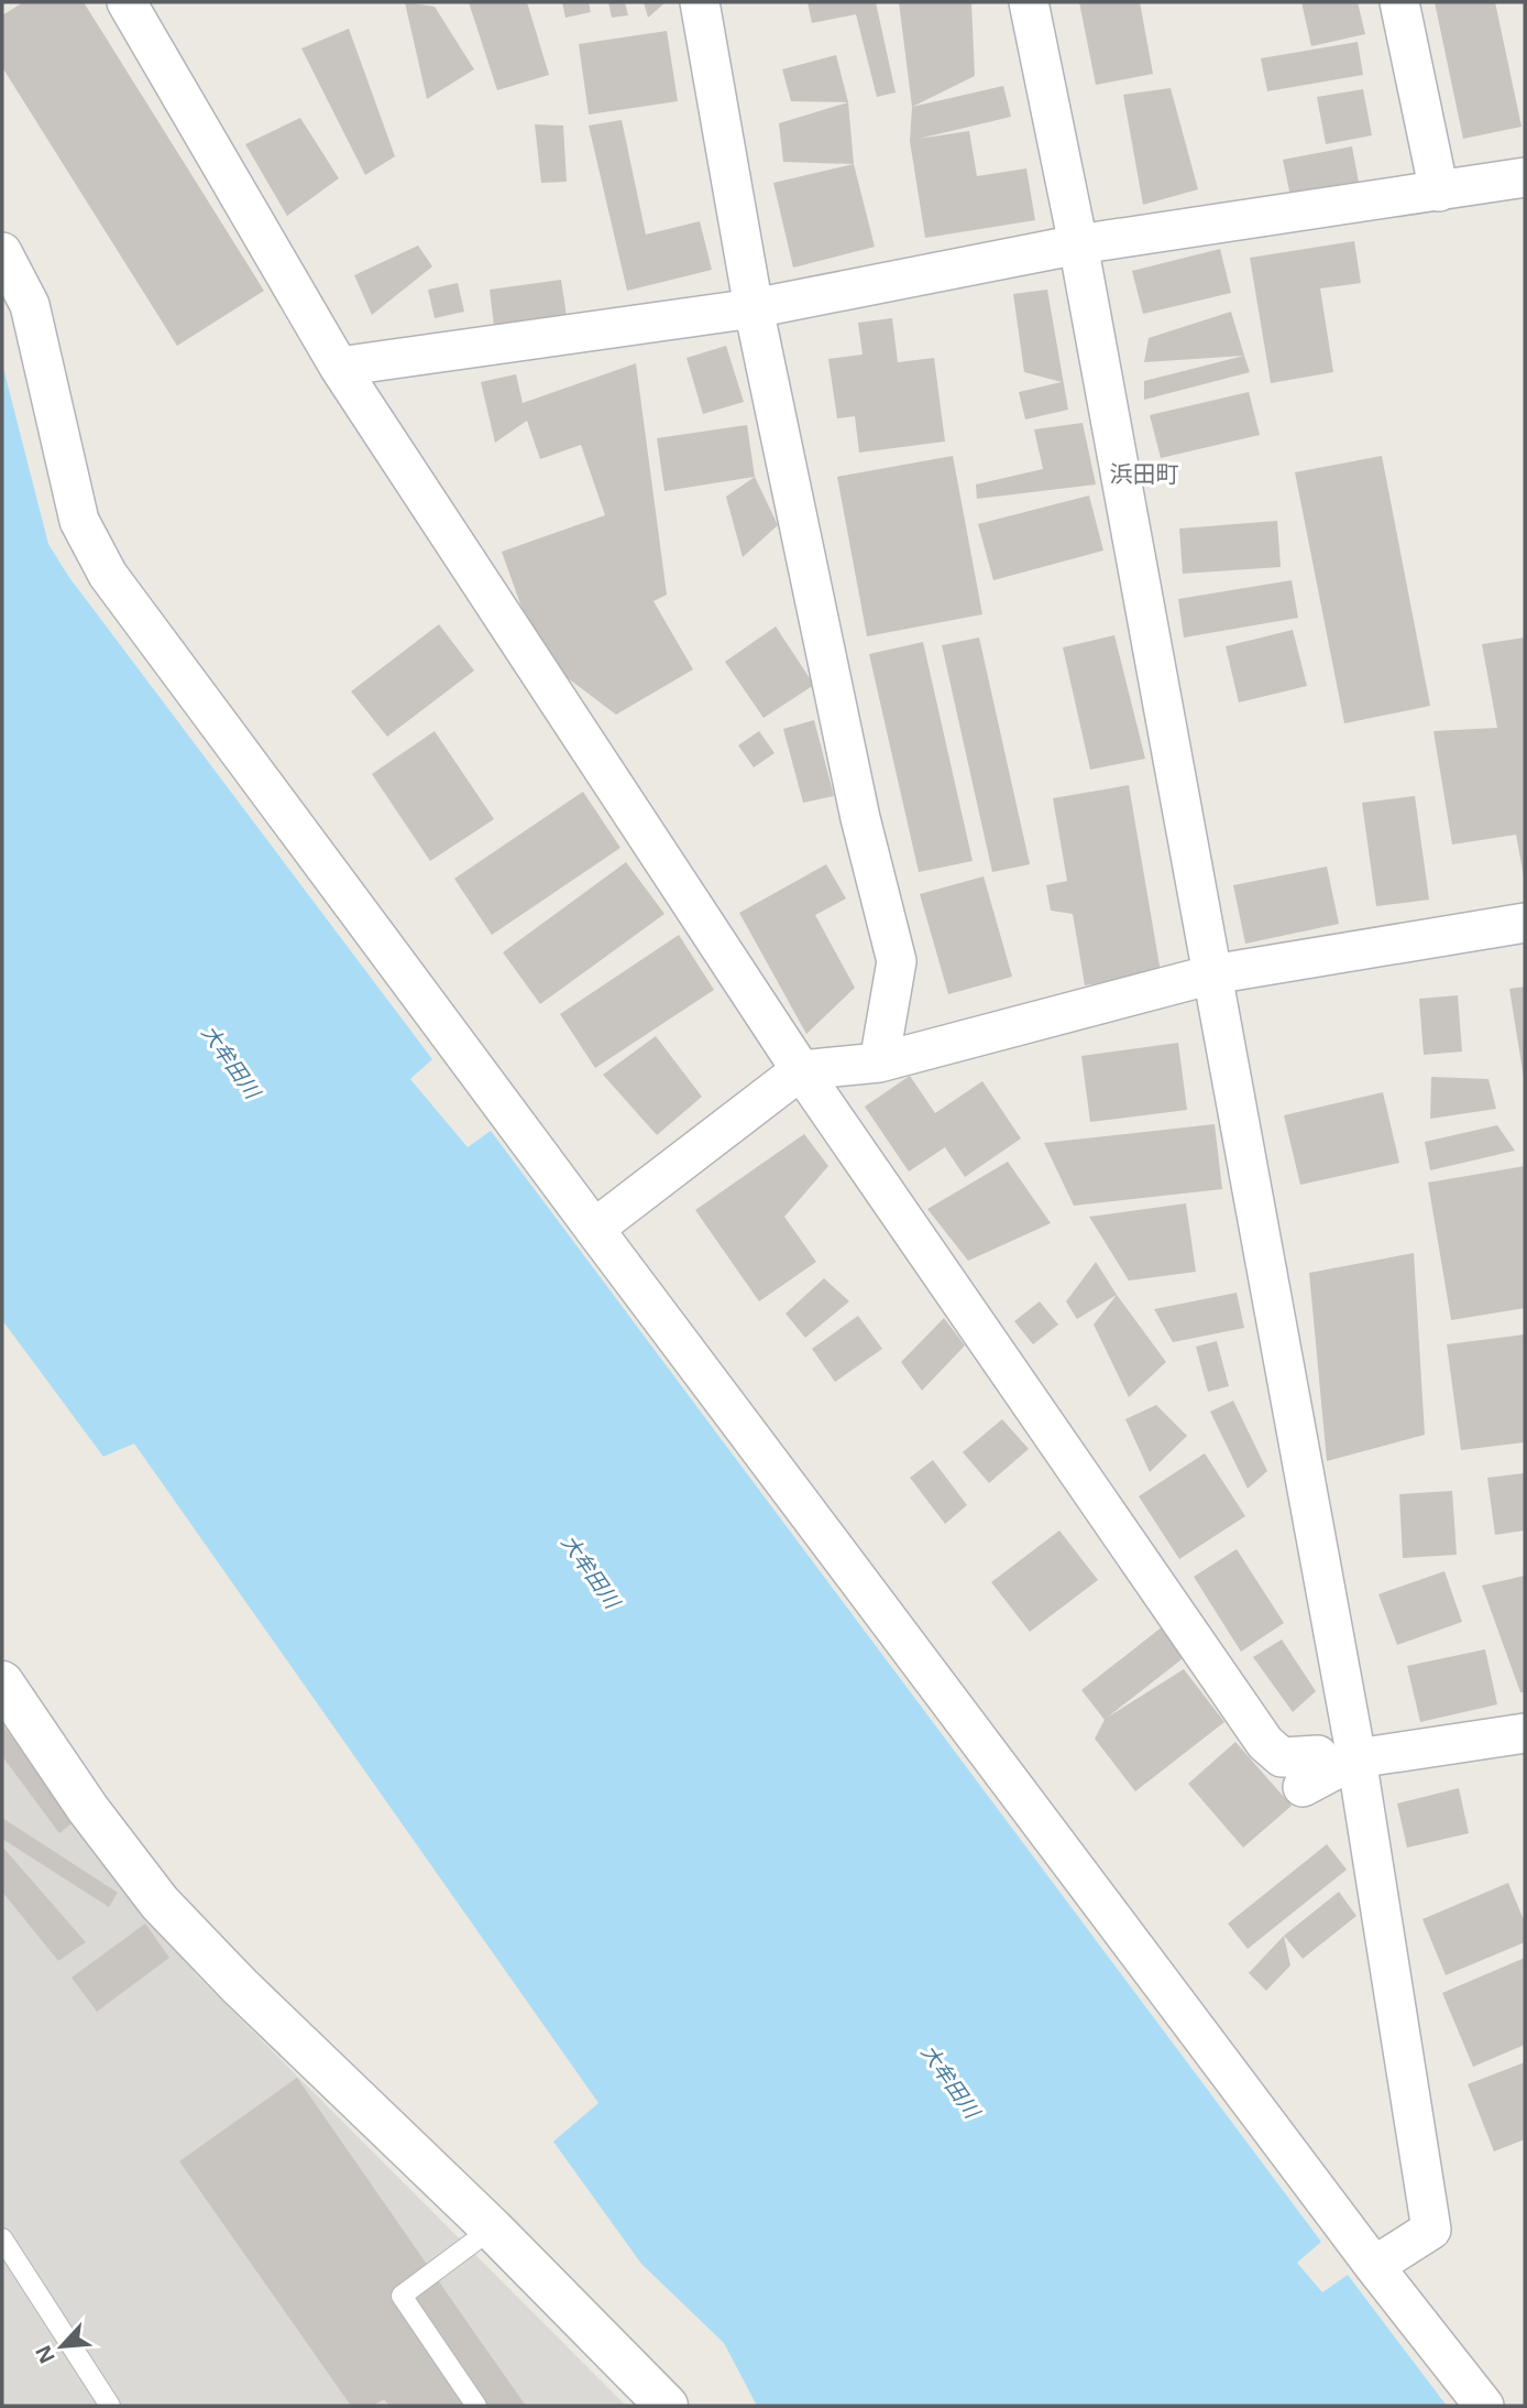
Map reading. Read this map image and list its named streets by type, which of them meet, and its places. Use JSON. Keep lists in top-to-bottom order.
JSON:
{
  "districts": ["浜田町"],
  "water": ["大牟田川"],
  "north": "bottom left"
}
